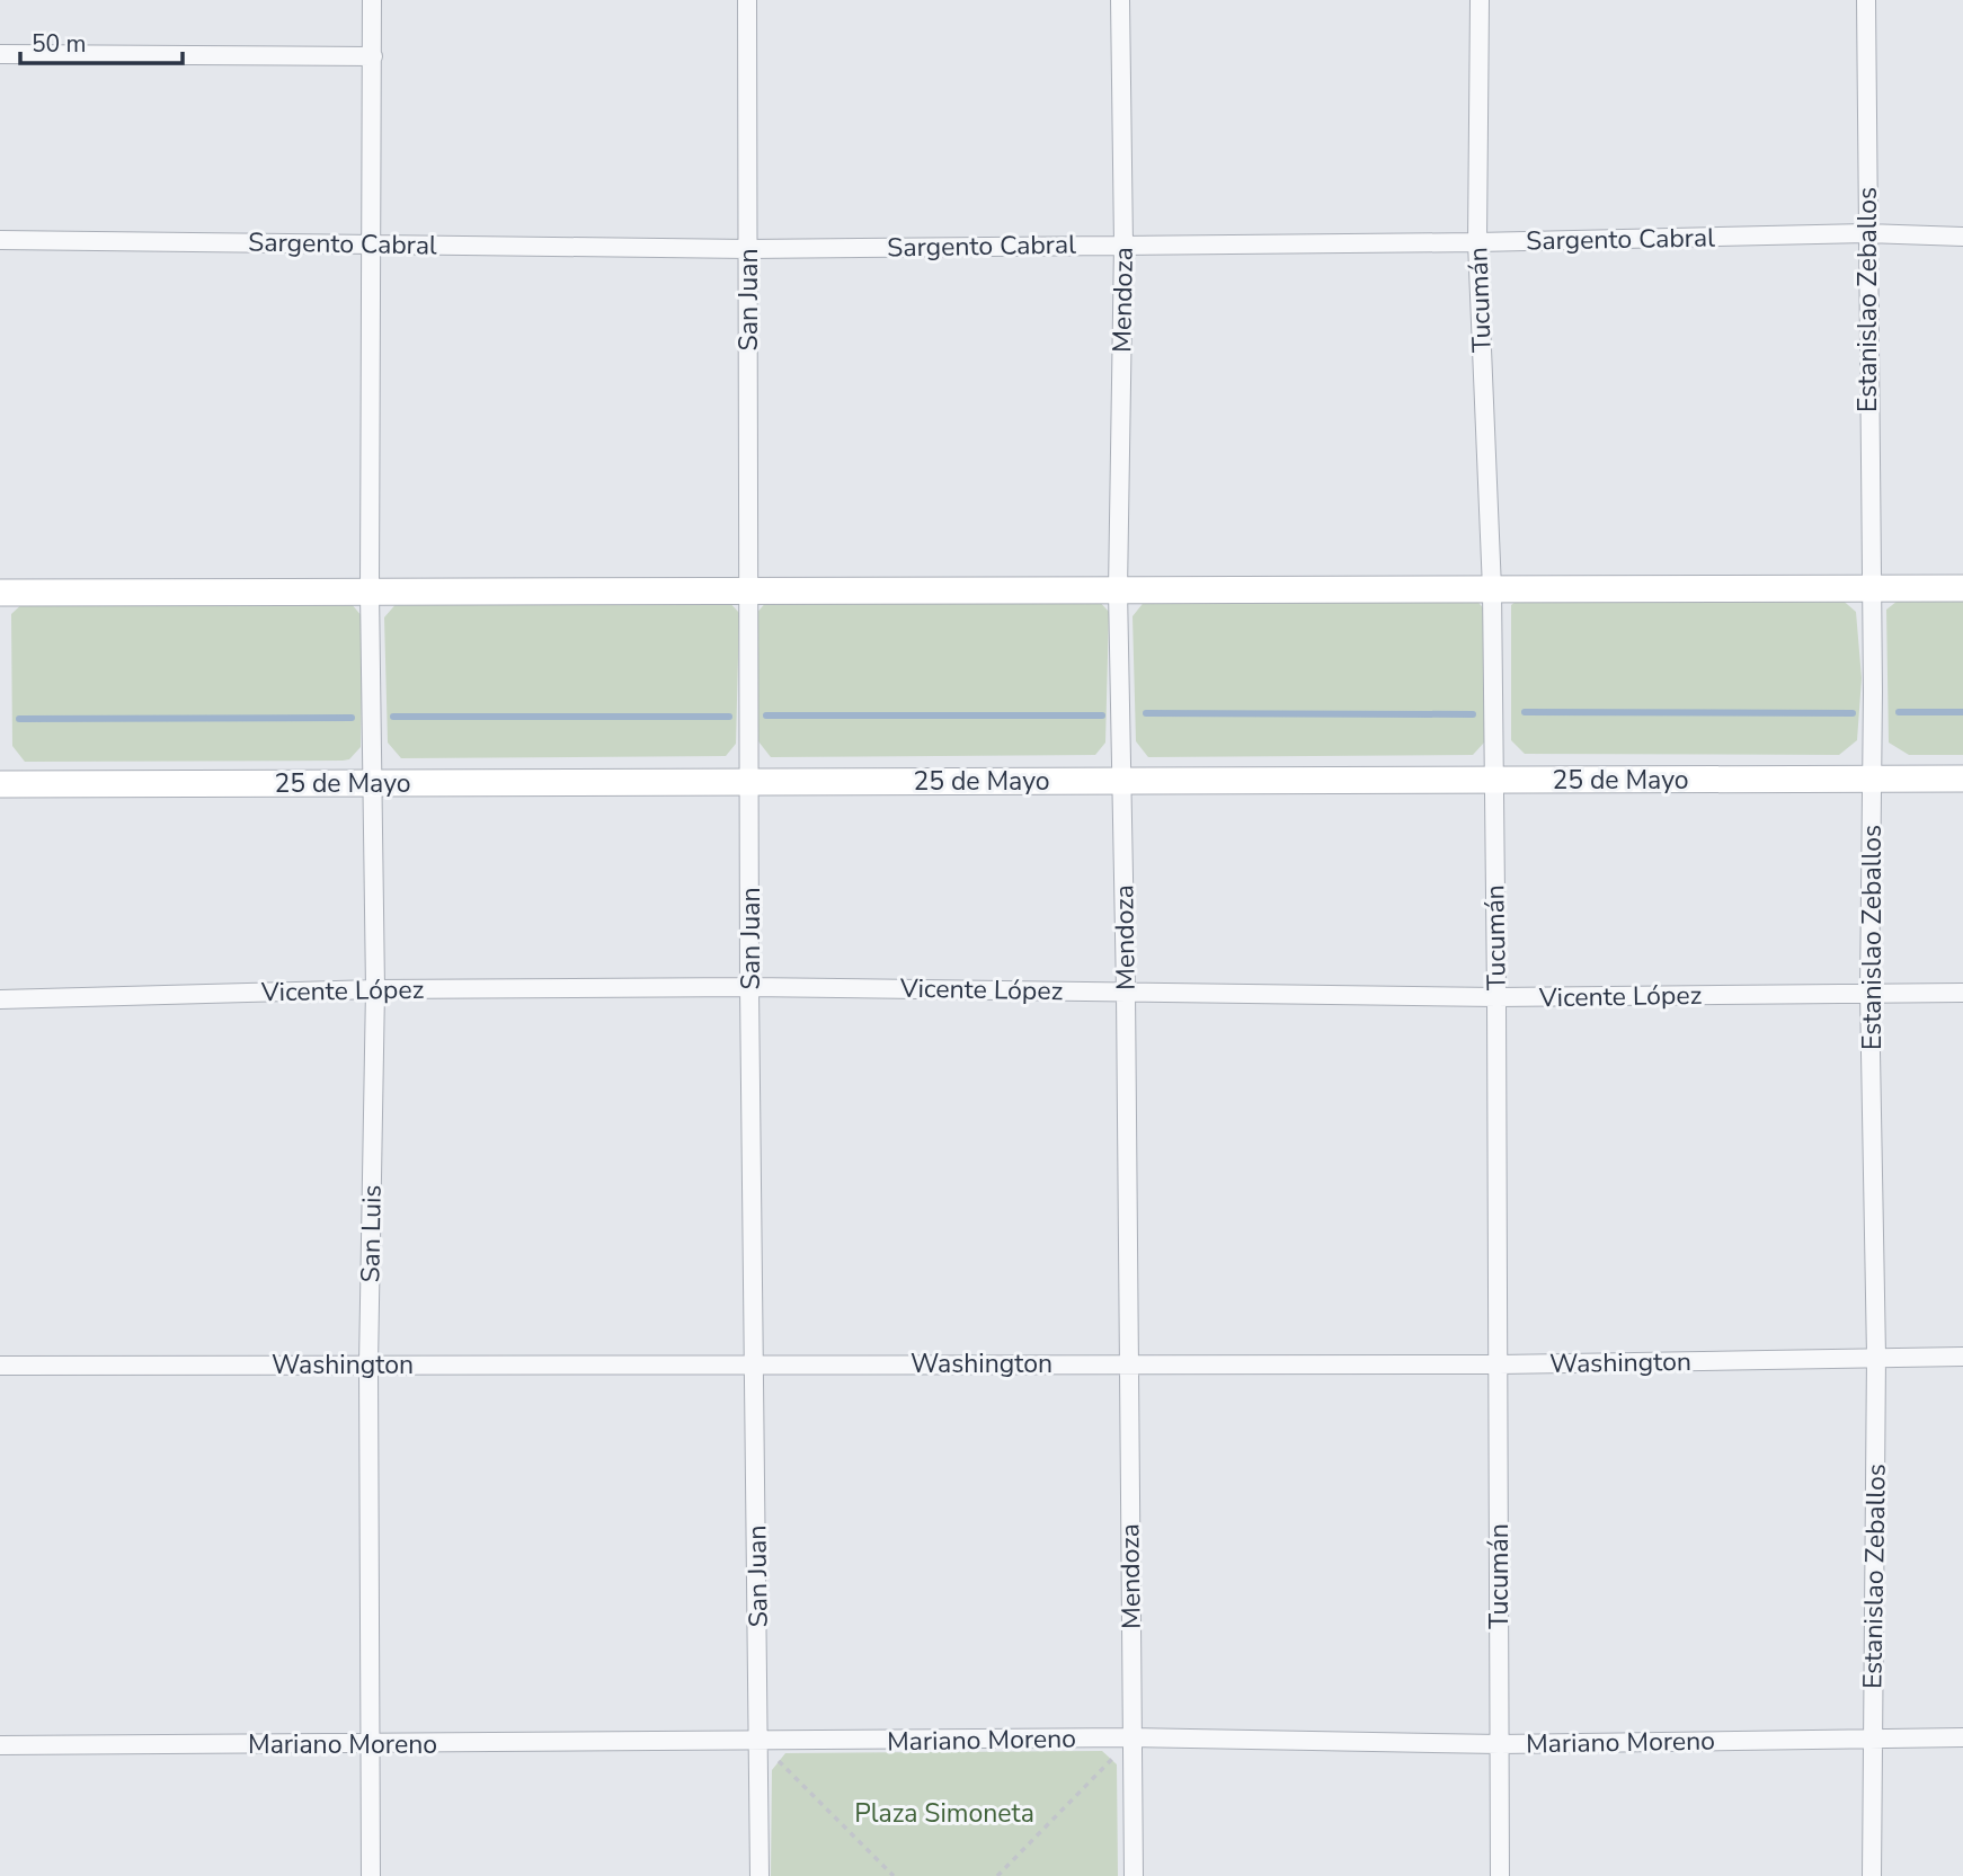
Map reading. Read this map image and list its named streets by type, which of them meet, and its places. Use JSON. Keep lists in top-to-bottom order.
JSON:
{
  "streets": {
    "street": [
      "Sargento Cabral",
      "San Juan",
      "Mendoza",
      "Tucumán",
      "Estanislao Zeballos",
      "25 de Mayo",
      "Vicente López",
      "San Luis",
      "Washington",
      "Mariano Moreno"
    ]
  },
  "crossings": [
    ["Sargento Cabral", "San Juan"],
    ["Sargento Cabral", "Mendoza"],
    ["Sargento Cabral", "Tucumán"],
    ["Sargento Cabral", "Estanislao Zeballos"],
    ["Sargento Cabral", "San Luis"],
    ["San Juan", "25 de Mayo"],
    ["San Juan", "Vicente López"],
    ["San Juan", "Washington"],
    ["San Juan", "Mariano Moreno"],
    ["Mendoza", "25 de Mayo"],
    ["Mendoza", "Vicente López"],
    ["Mendoza", "Washington"],
    ["Mendoza", "Mariano Moreno"],
    ["Tucumán", "25 de Mayo"],
    ["Tucumán", "Vicente López"],
    ["Tucumán", "Washington"],
    ["Tucumán", "Mariano Moreno"],
    ["Estanislao Zeballos", "25 de Mayo"],
    ["Estanislao Zeballos", "Vicente López"],
    ["Estanislao Zeballos", "Washington"],
    ["Estanislao Zeballos", "Mariano Moreno"],
    ["25 de Mayo", "San Luis"],
    ["Vicente López", "San Luis"],
    ["San Luis", "Washington"],
    ["San Luis", "Mariano Moreno"]
  ],
  "parks": ["Plaza Simoneta"],
  "scale_bar": "50 m"
}
